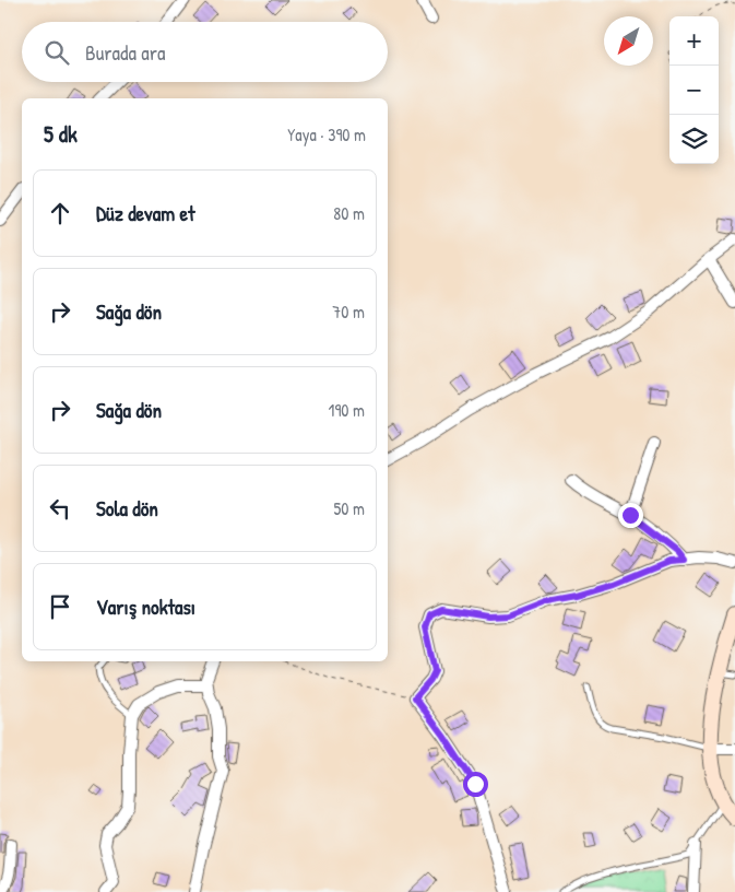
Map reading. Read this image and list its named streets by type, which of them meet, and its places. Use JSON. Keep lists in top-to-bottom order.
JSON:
{
  "north": "bottom left",
  "page": {
    "map_buttons": ["+", "−"],
    "search": "Burada ara",
    "heading": ["5 dk", "Yaya · 390 m"],
    "list": [
      ["Düz devam et", "80 m"],
      ["Sağa dön", "70 m"],
      ["Sağa dön", "190 m"],
      ["Sola dön", "50 m"],
      "Varış noktası"
    ]
  }
}
